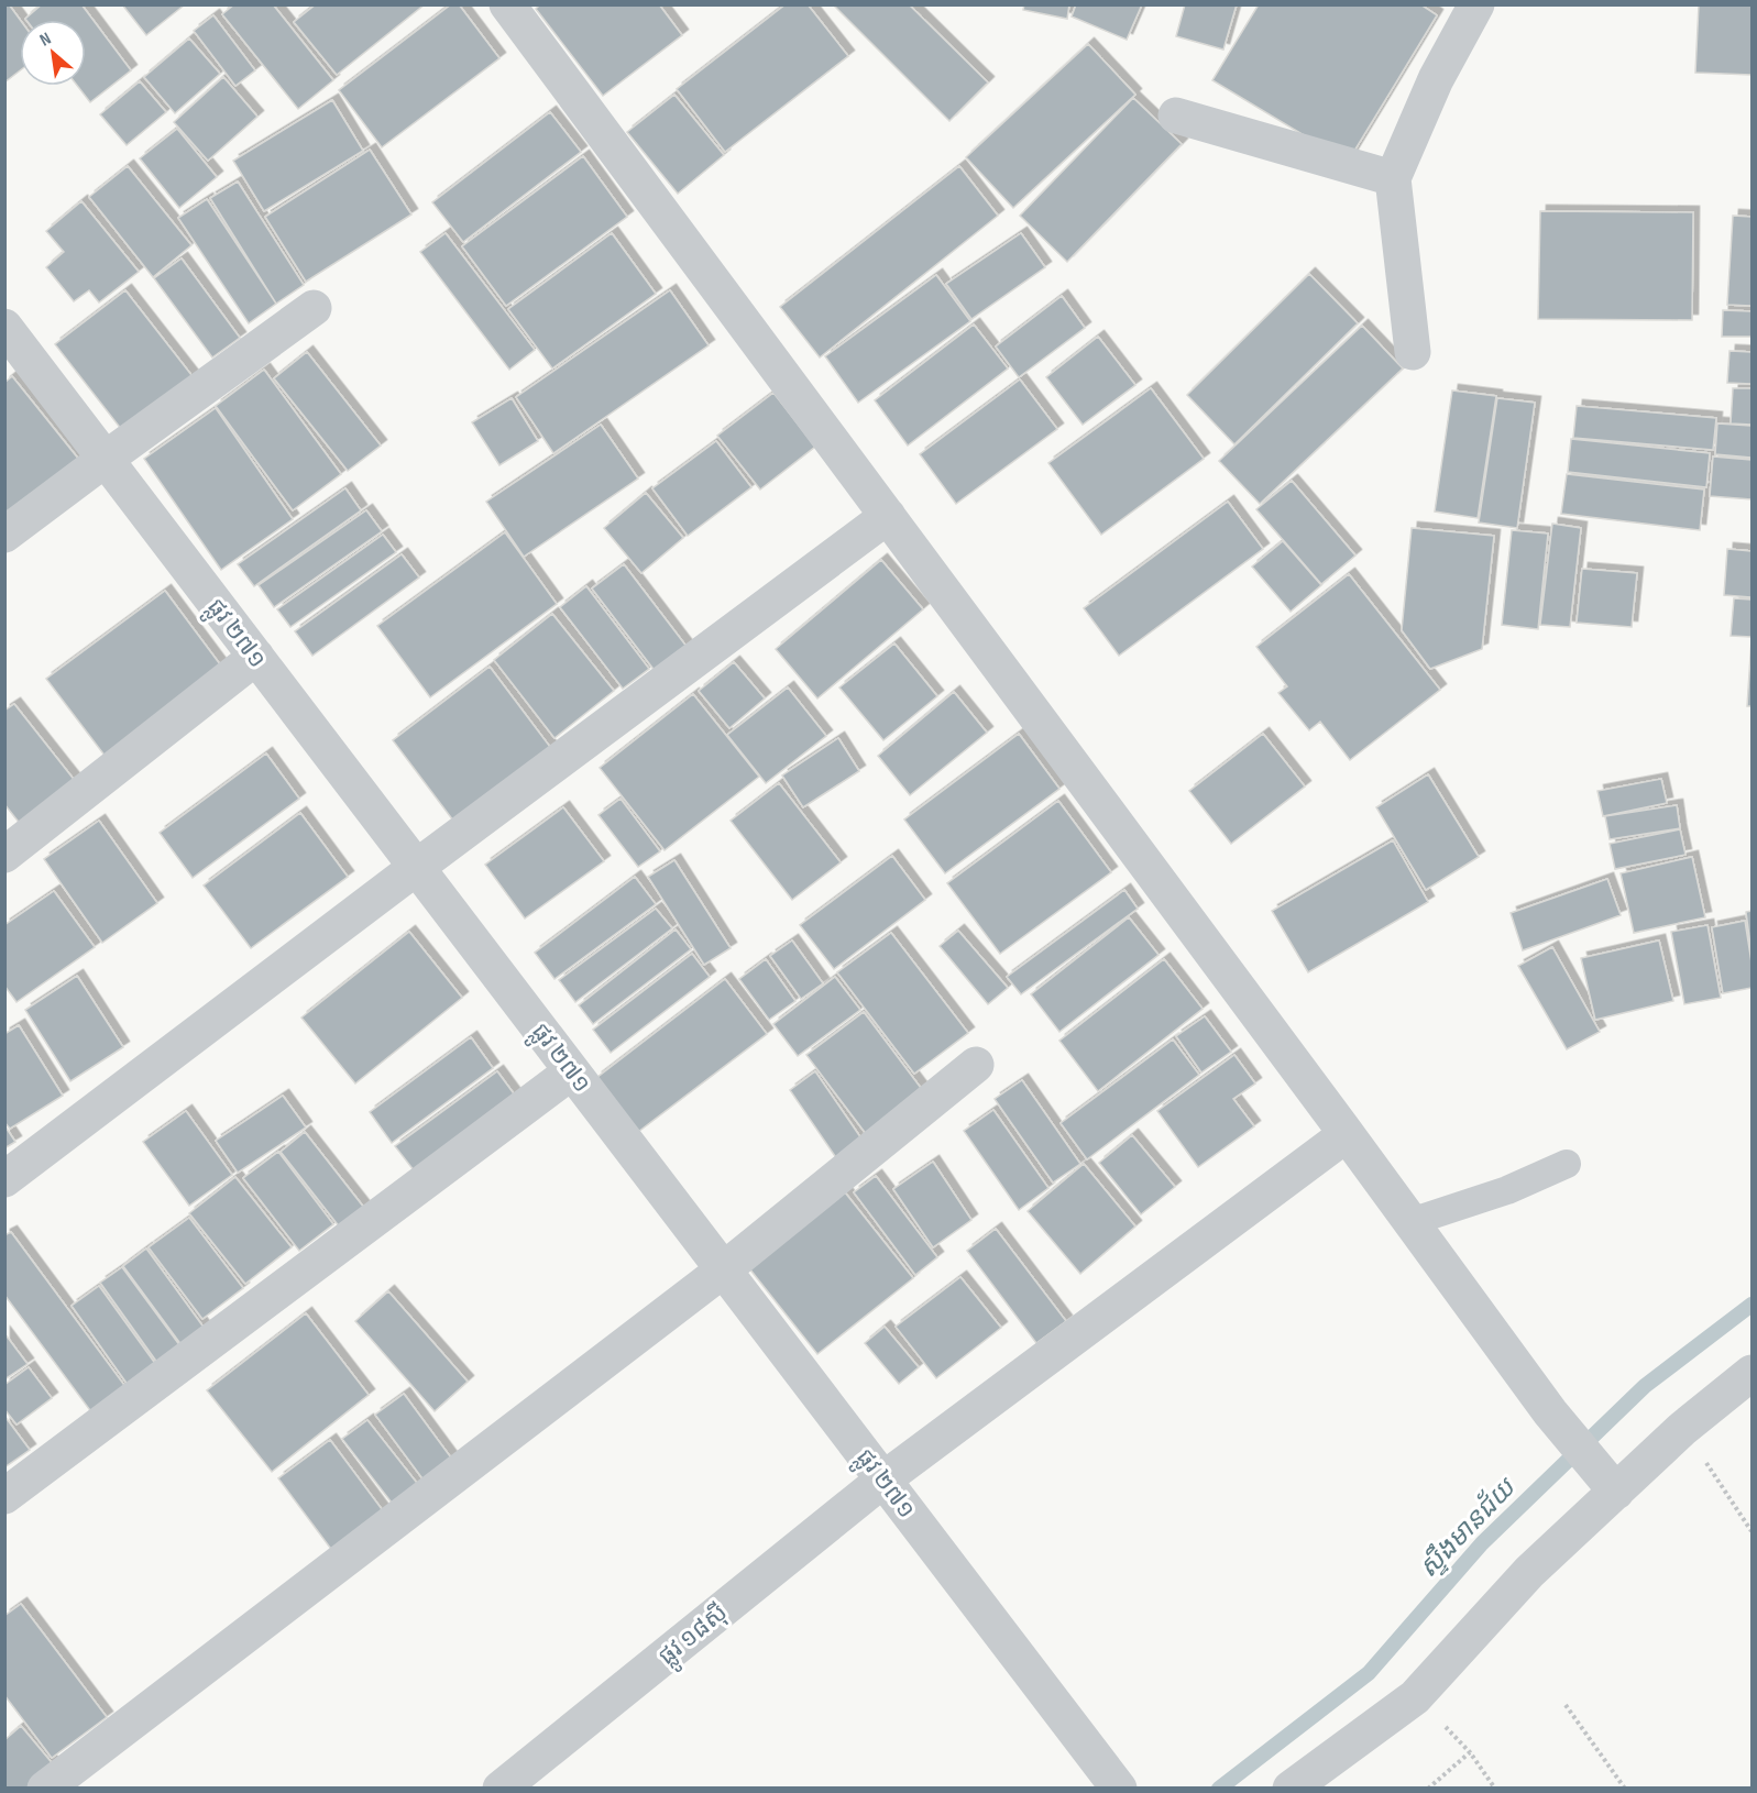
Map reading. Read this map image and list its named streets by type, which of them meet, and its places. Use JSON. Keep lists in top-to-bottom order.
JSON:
{
  "streets": {
    "street": ["ផ្លូវ ២៧១", "ផ្លូវ ១៨ស៊ី"]
  },
  "crossings": [
    ["ផ្លូវ ២៧១", "ផ្លូវ ១៨ស៊ី"]
  ],
  "water": ["ស្ទឹងមានជ័យ"],
  "north": "top left"
}
